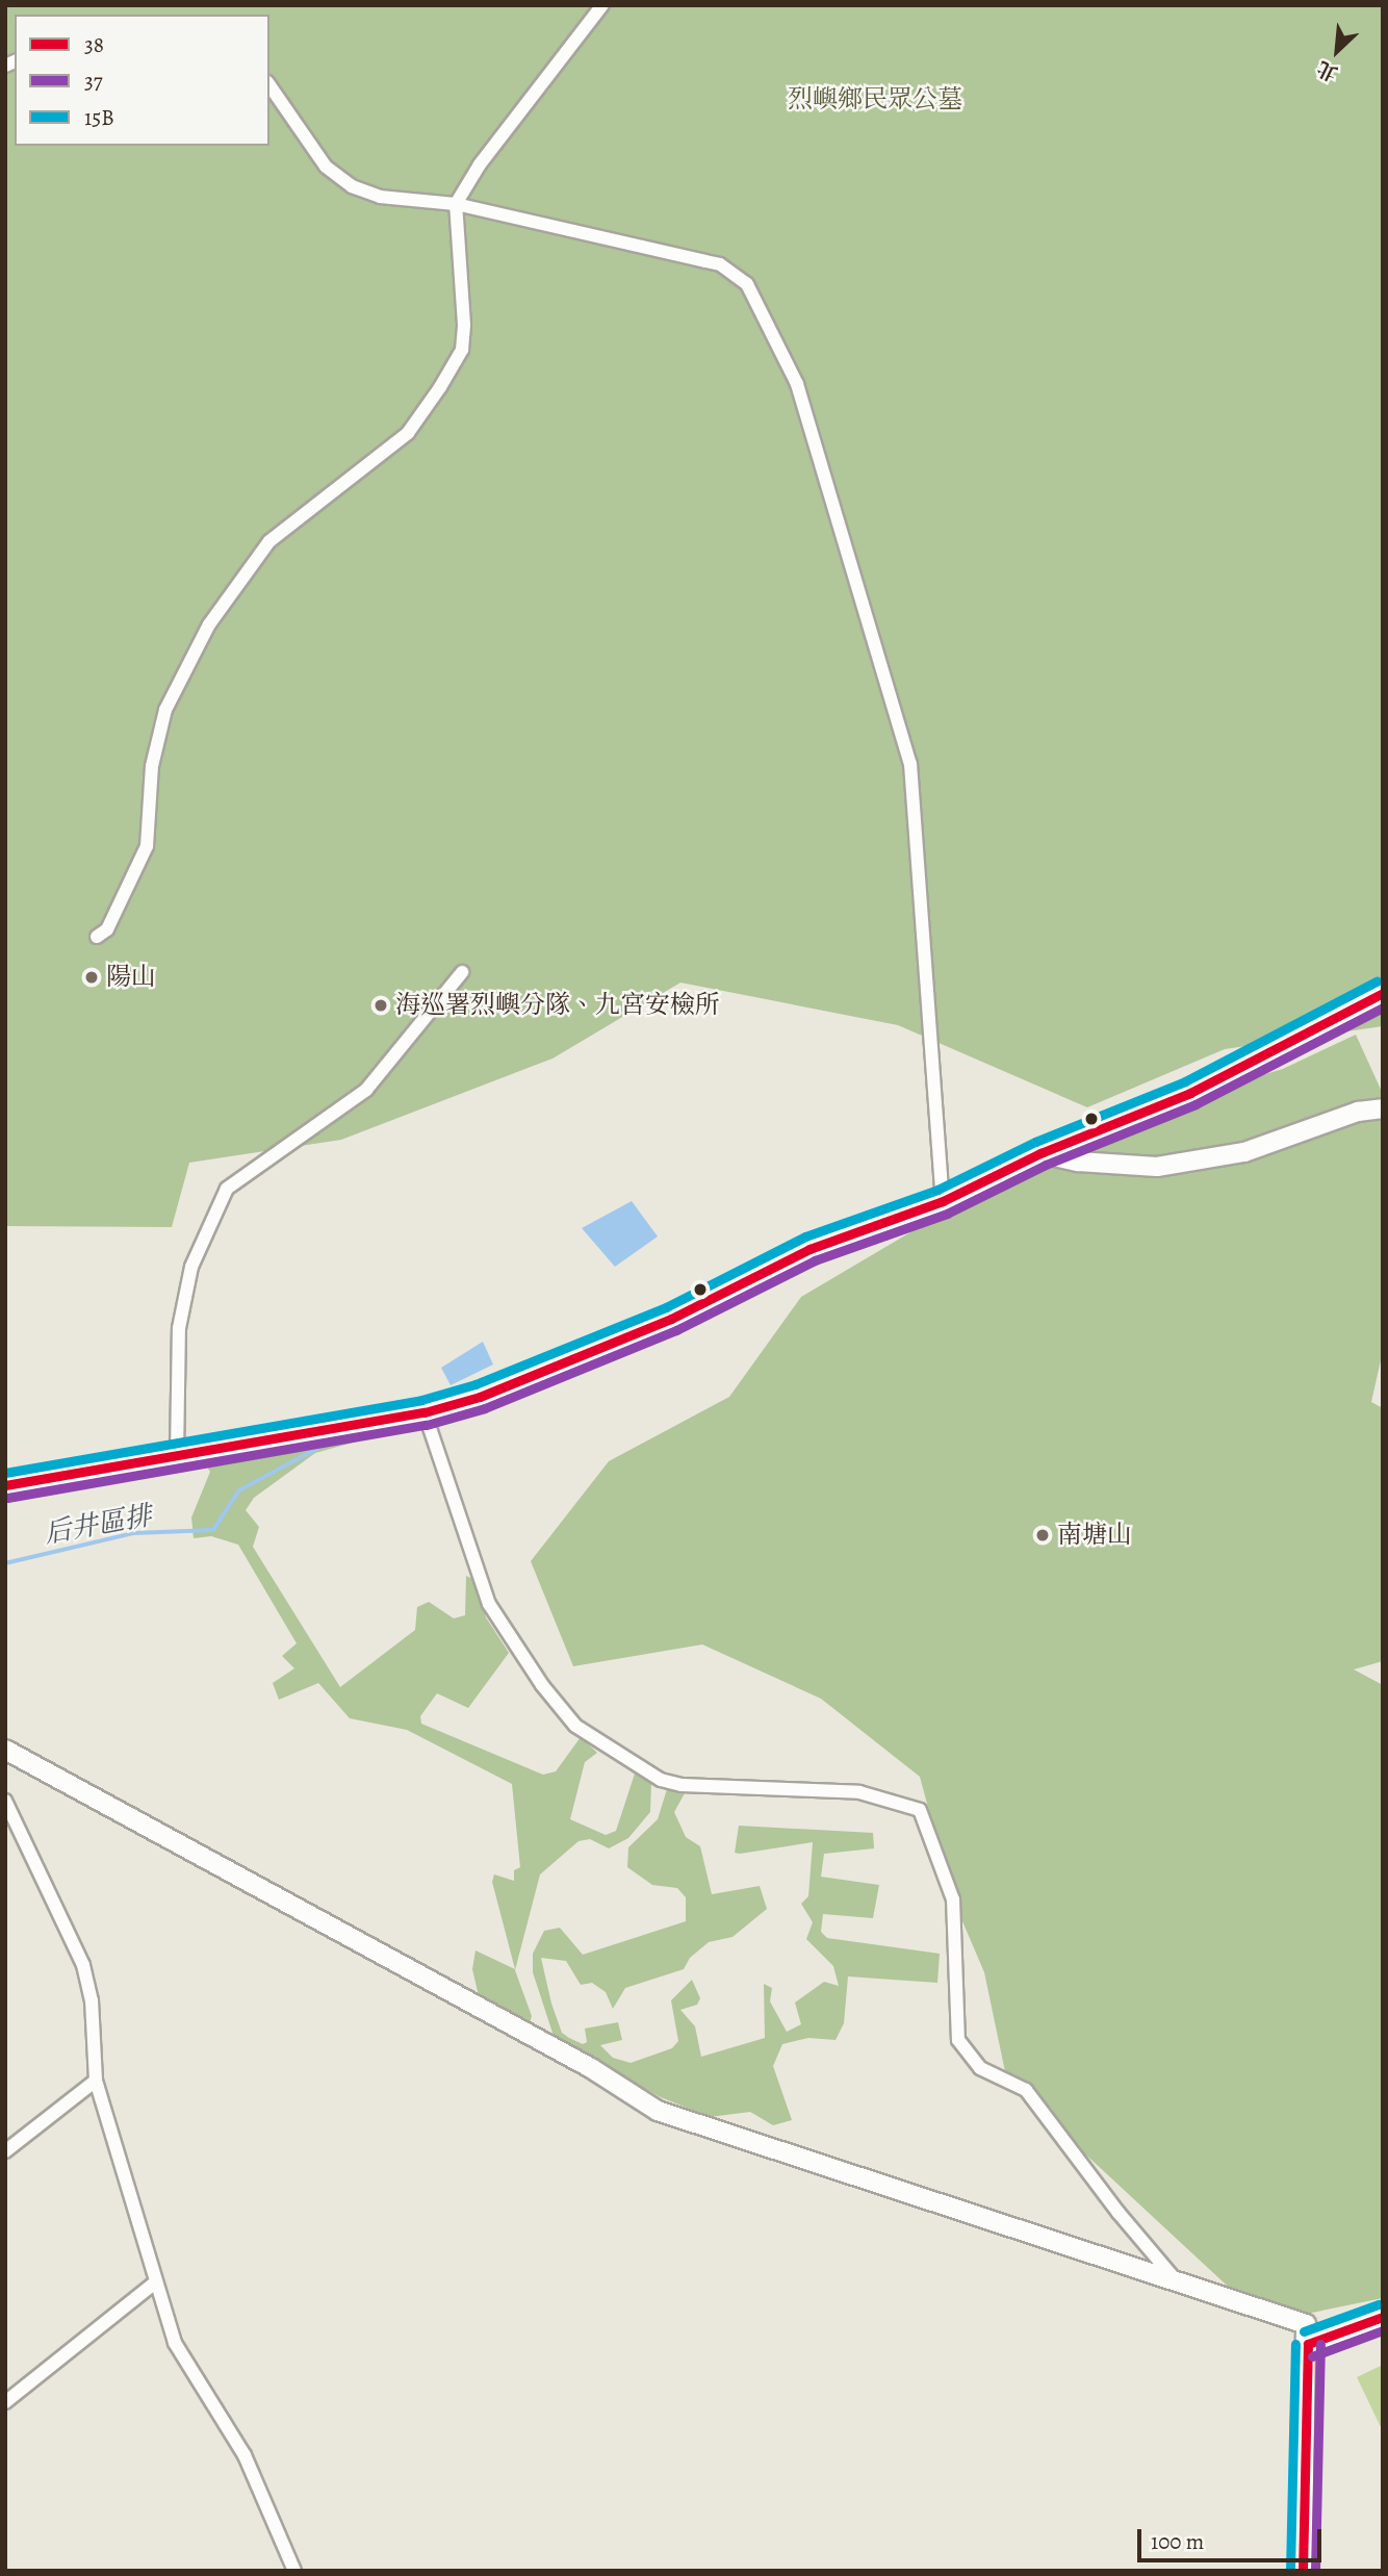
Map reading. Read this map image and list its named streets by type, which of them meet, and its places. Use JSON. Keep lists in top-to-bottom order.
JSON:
{
  "water": ["后井區排"],
  "parks": ["烈嶼鄉民眾公墓"],
  "places": ["陽山", "海巡署烈嶼分隊、九宮安檢所", "南塘山"],
  "lines": ["transit line 15B", "transit line 38", "transit line 37"],
  "legend": ["38", "37", "15B"],
  "scale_bar": "100 m",
  "north": "bottom left"
}
